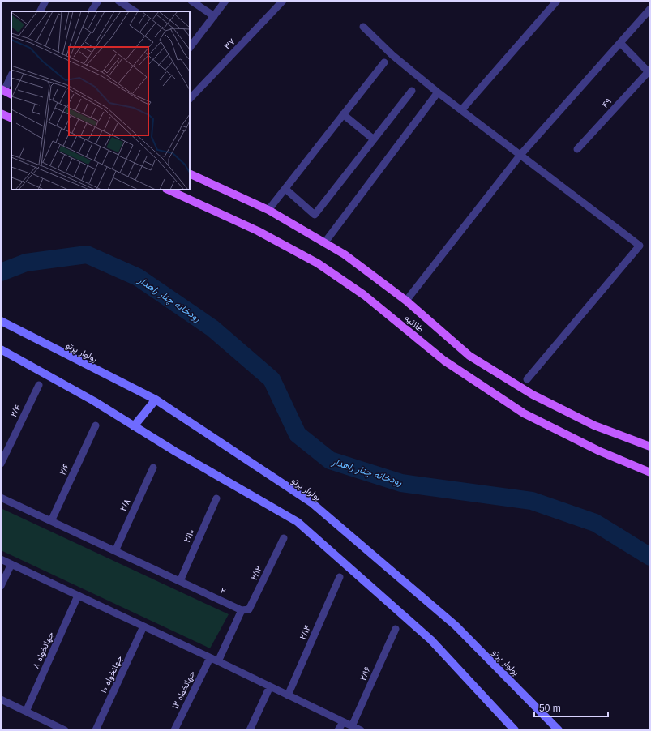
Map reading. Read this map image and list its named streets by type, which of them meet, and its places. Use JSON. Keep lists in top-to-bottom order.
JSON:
{
  "streets": {
    "main road": ["طلائیه", "بولوار پرتو"],
    "street": [
      "۳۷",
      "۴۹",
      "۲/۴",
      "۲/۶",
      "۲/۸",
      "۲/۱۰",
      "۲/۱۲",
      "۲",
      "۲/۱۴",
      "جهانخواه ۸",
      "۲/۱۶",
      "جهانخواه ۱۰",
      "جهانخواه ۱۲"
    ]
  },
  "crossings": [
    ["۲/۶", "۲"],
    ["۲/۸", "۲"],
    ["۲/۱۰", "۲"],
    ["۲/۱۲", "۲"]
  ],
  "water": ["رودخانه چنار راهدار"],
  "scale_bar": "50 m"
}
